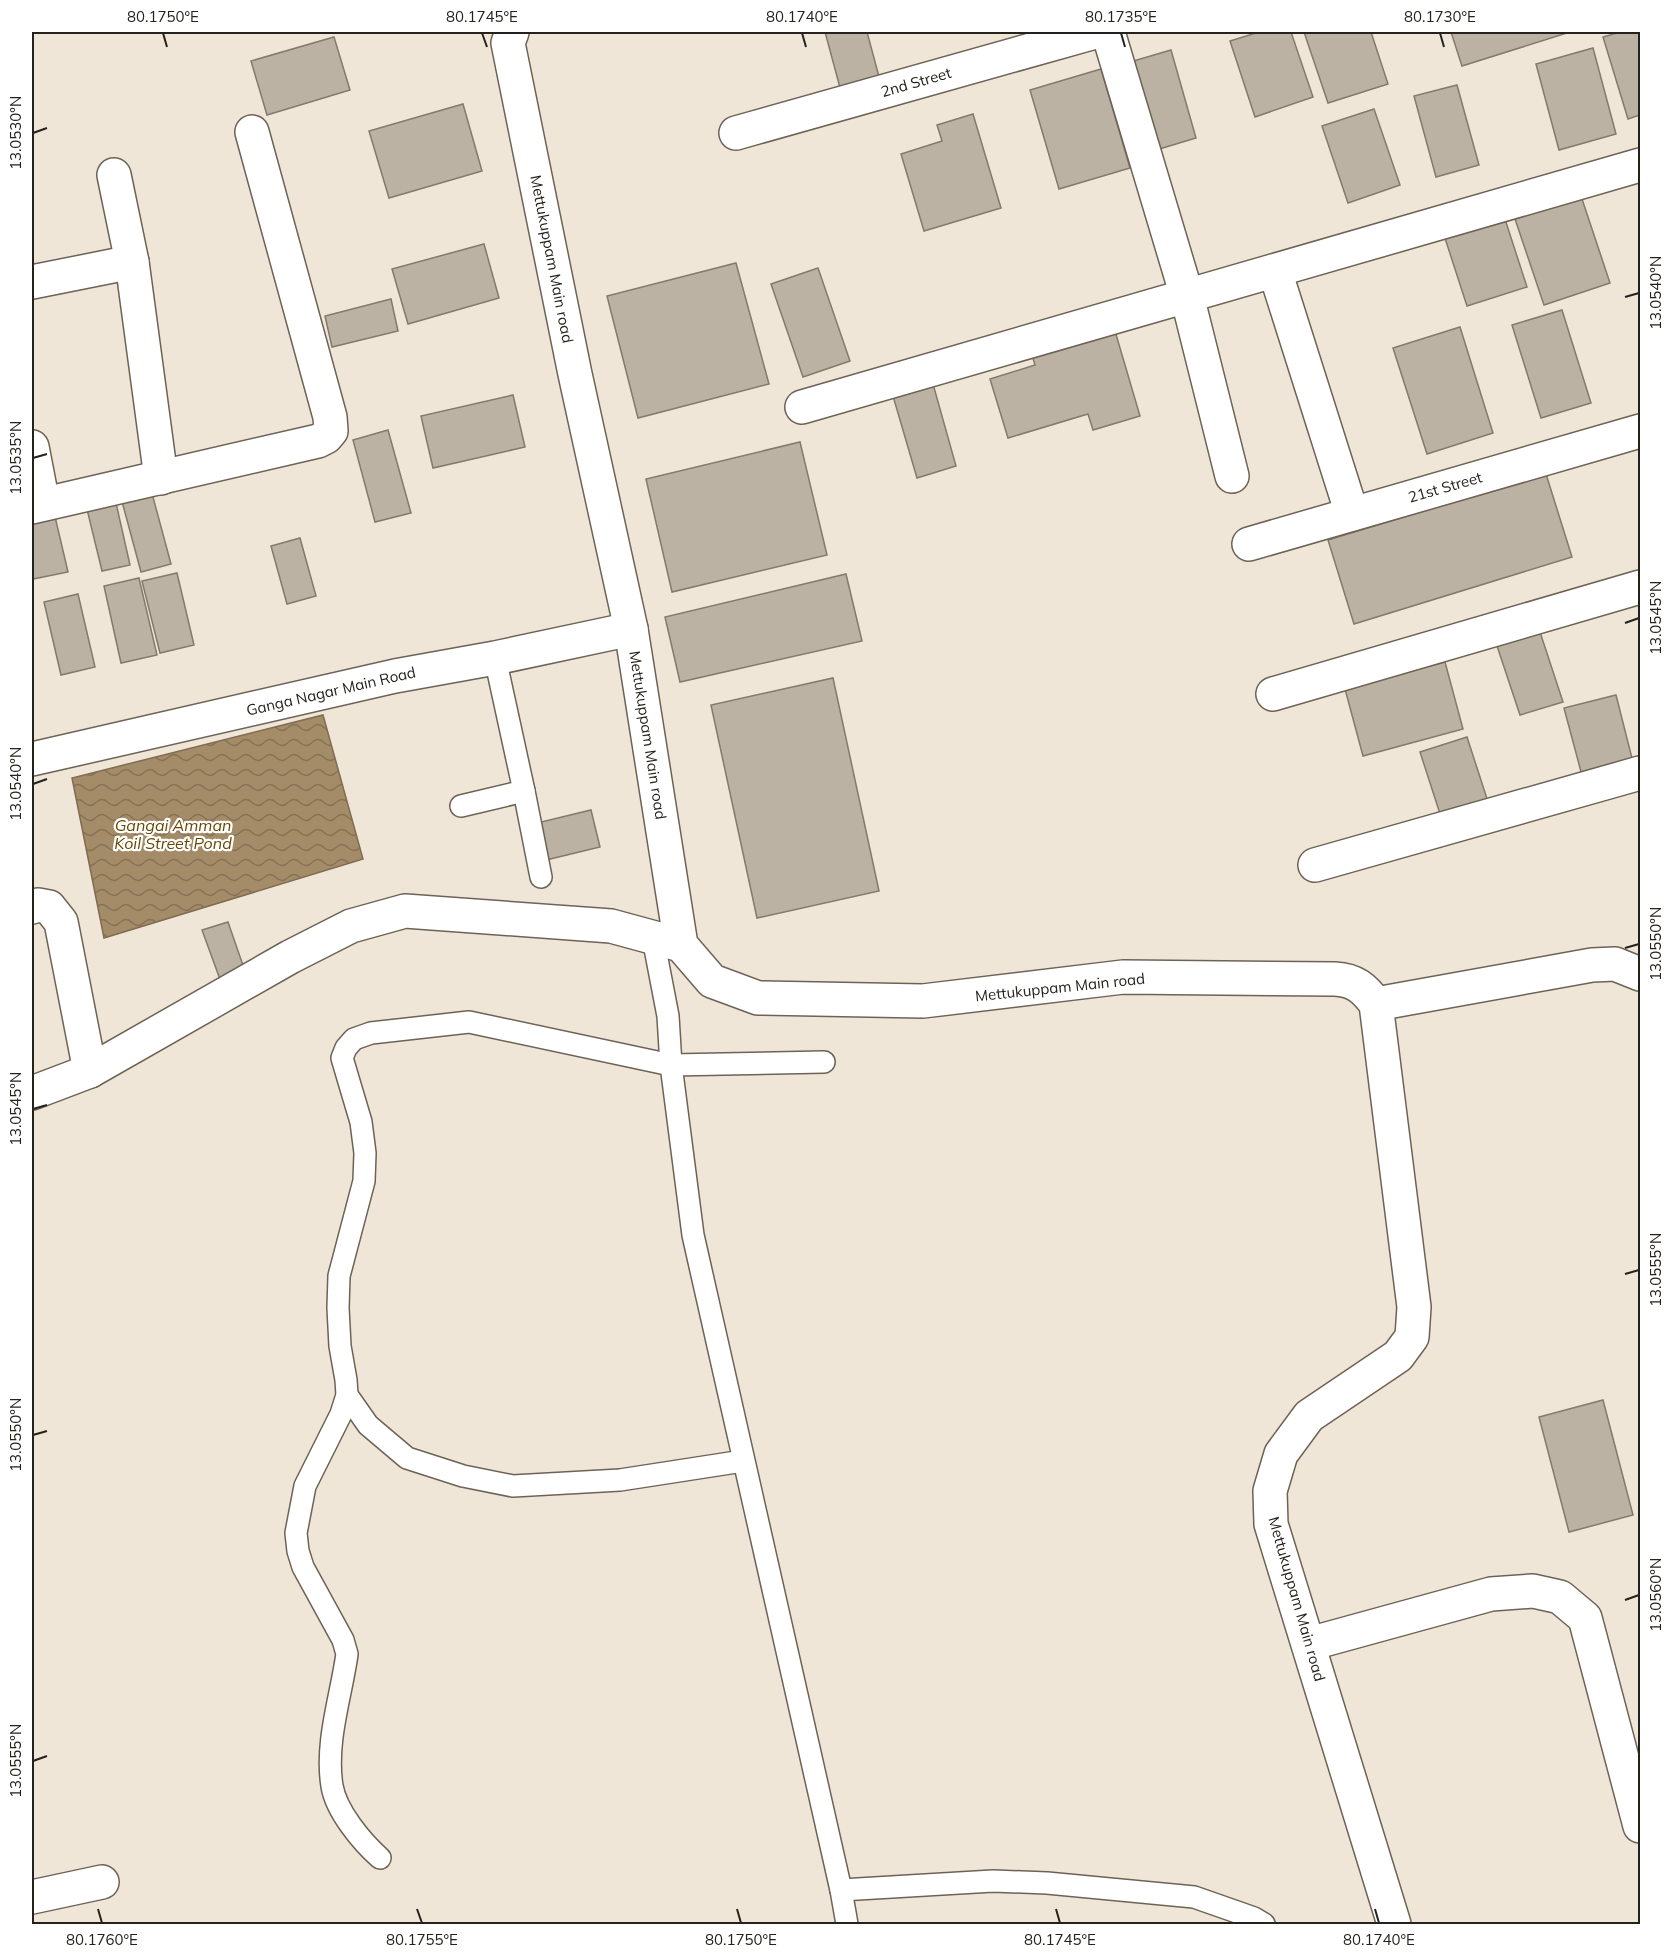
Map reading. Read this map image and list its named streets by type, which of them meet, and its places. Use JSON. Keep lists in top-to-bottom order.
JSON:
{
  "streets": {
    "street": [
      "2nd Street",
      "Mettukuppam Main road",
      "21st Street",
      "Ganga Nagar Main Road"
    ]
  },
  "crossings": [
    ["Mettukuppam Main road", "Ganga Nagar Main Road"]
  ],
  "water": ["Gangai Amman Koil Street Pond"],
  "coordinates": [
    "80.1750°E",
    "80.1745°E",
    "80.1740°E",
    "80.1735°E",
    "80.1730°E",
    "13.0530°N",
    "13.0540°N",
    "13.0535°N",
    "13.0545°N",
    "13.0550°N",
    "13.0555°N",
    "13.0560°N",
    "80.1760°E",
    "80.1755°E"
  ]
}
